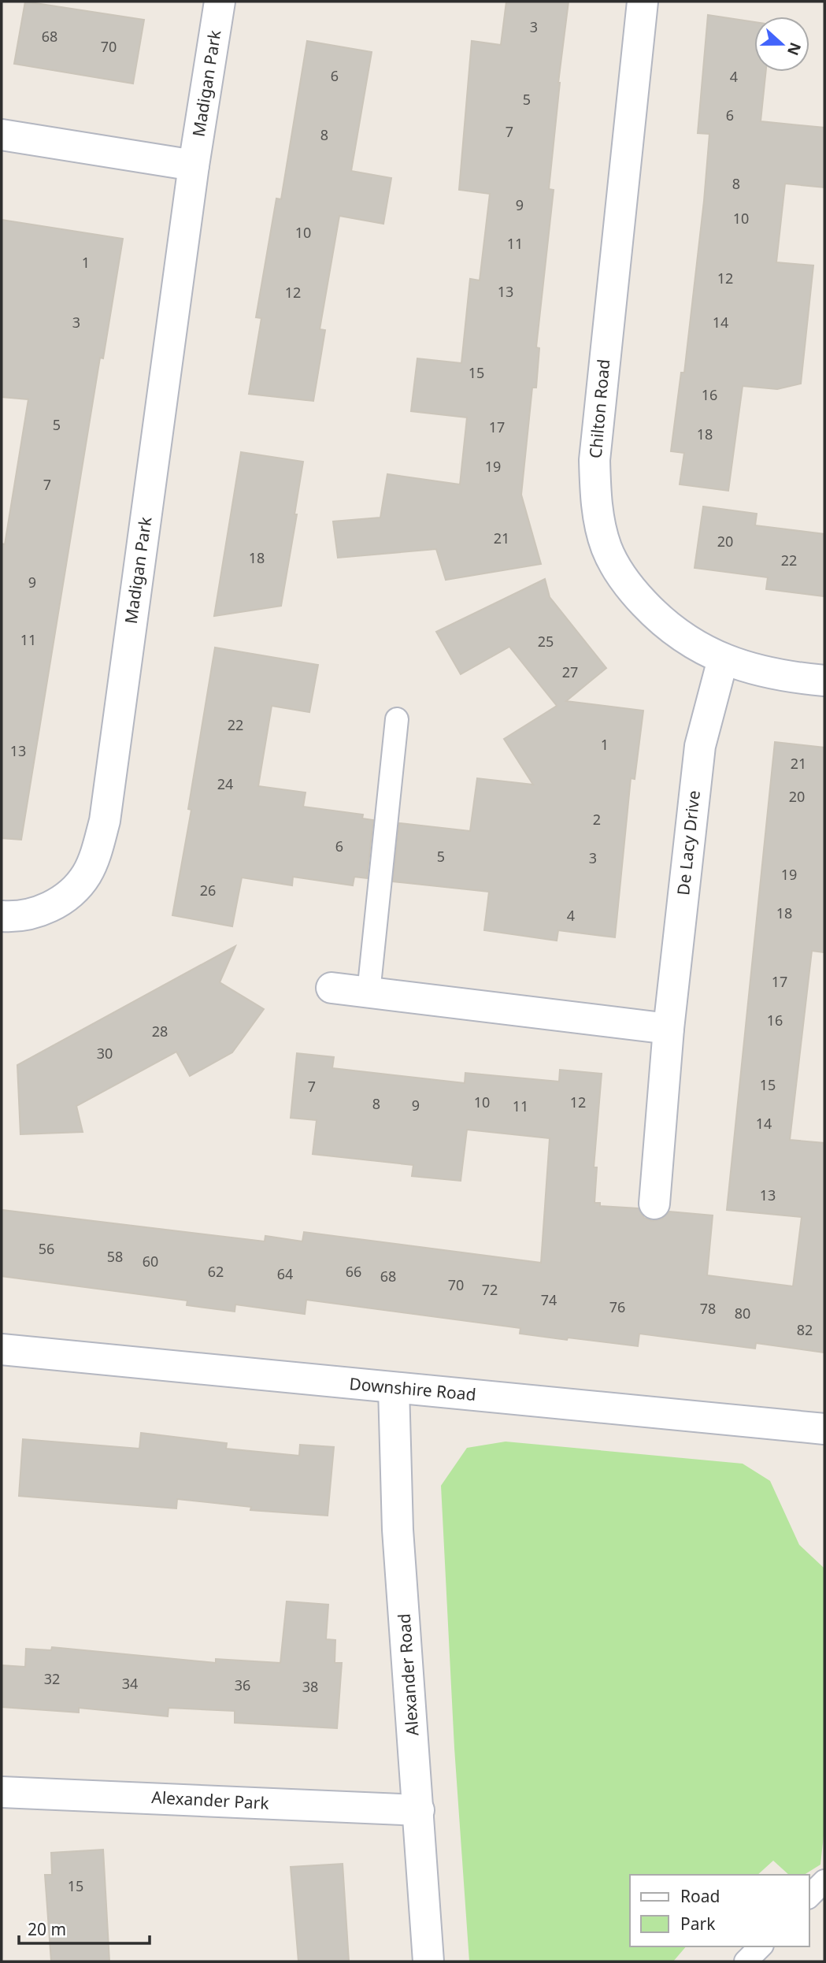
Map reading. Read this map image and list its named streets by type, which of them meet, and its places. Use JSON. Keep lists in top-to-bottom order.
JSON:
{
  "streets": {
    "street": [
      "Madigan Park",
      "Chilton Road",
      "De Lacy Drive",
      "Downshire Road",
      "Alexander Road",
      "Alexander Park"
    ]
  },
  "crossings": [
    ["Chilton Road", "De Lacy Drive"],
    ["Downshire Road", "Alexander Road"],
    ["Alexander Road", "Alexander Park"]
  ],
  "house_numbers": [
    "3",
    "68",
    "70",
    "6",
    "4",
    "5",
    "6",
    "7",
    "8",
    "8",
    "9",
    "10",
    "10",
    "11",
    "1",
    "12",
    "13",
    "12",
    "3",
    "14",
    "15",
    "16",
    "5",
    "17",
    "18",
    "19",
    "7",
    "21",
    "20",
    "18",
    "22",
    "9",
    "11",
    "25",
    "27",
    "22",
    "1",
    "13",
    "21",
    "24",
    "20",
    "2",
    "6",
    "5",
    "3",
    "19",
    "26",
    "18",
    "4",
    "17",
    "16",
    "28",
    "30",
    "15",
    "7",
    "10",
    "12",
    "8",
    "9",
    "11",
    "14",
    "13",
    "56",
    "58",
    "60",
    "62",
    "66",
    "64",
    "68",
    "70",
    "72",
    "74",
    "76",
    "78",
    "80",
    "82",
    "32",
    "34",
    "36",
    "38",
    "15"
  ],
  "legend": ["Road", "Park"],
  "scale_bar": "20 m",
  "north": "right"
}
